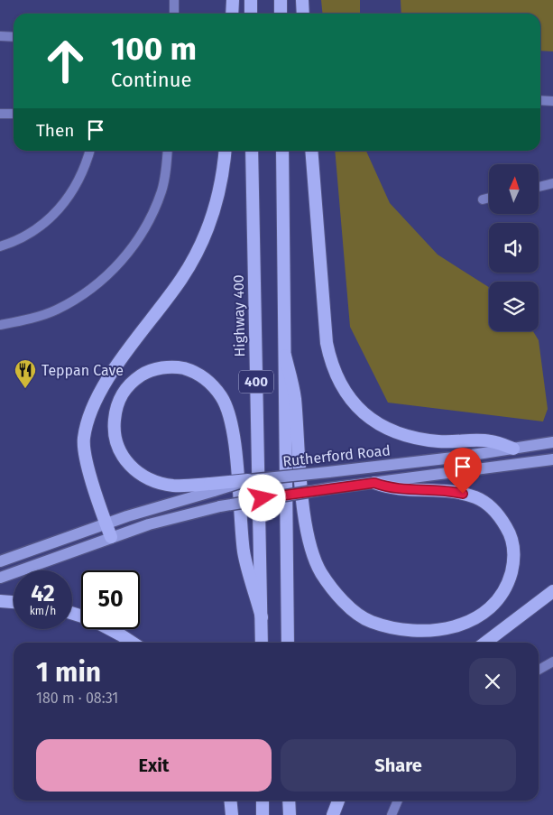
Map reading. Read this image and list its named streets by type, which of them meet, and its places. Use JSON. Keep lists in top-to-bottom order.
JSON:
{
  "streets": {
    "highway": ["Highway 400", "400"],
    "main road": ["Rutherford Road"]
  },
  "places": {
    "restaurant": ["Teppan Cave"]
  },
  "north": "top",
  "page": {
    "turn": ["100 m", "Continue"],
    "then": "Then",
    "speed": "42 km/h",
    "limit": "50",
    "heading": ["1 min", "180 m · 08:31"],
    "buttons": ["Exit", "Share"]
  }
}
